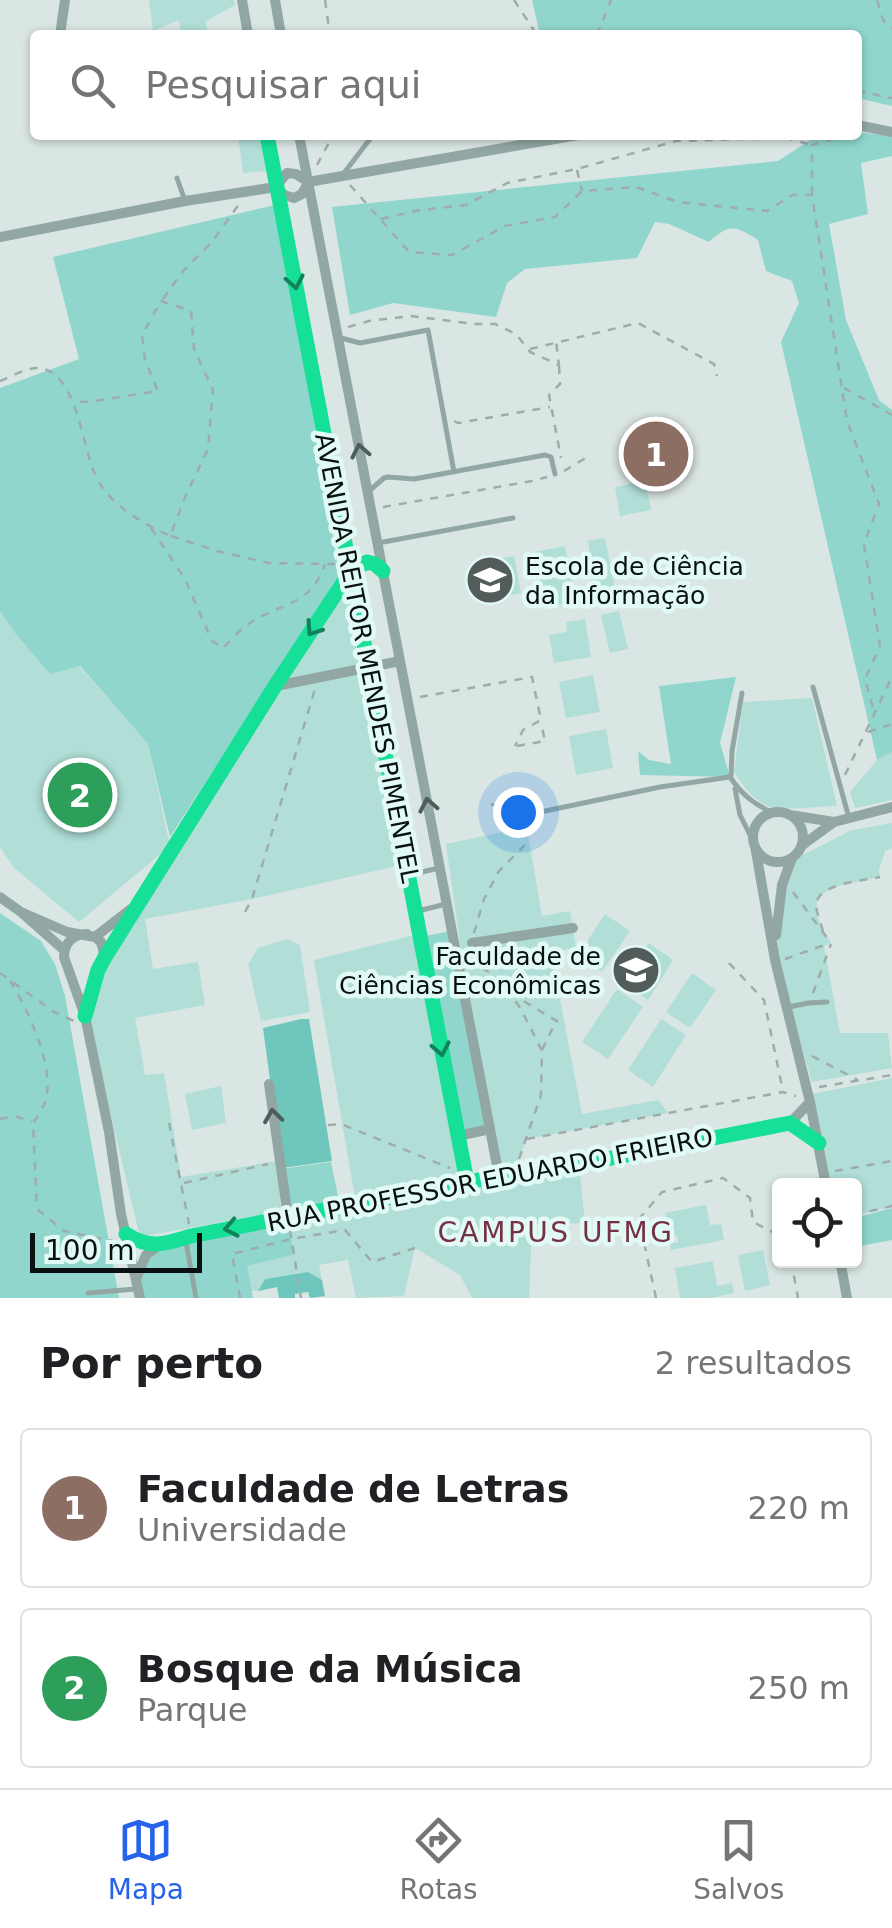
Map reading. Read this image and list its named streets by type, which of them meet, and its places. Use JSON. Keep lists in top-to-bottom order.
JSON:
{
  "streets": {
    "street": ["AVENIDA REITOR MENDES PIMENTEL", "RUA PROFESSOR EDUARDO FRIEIRO"]
  },
  "crossings": [
    ["AVENIDA REITOR MENDES PIMENTEL", "RUA PROFESSOR EDUARDO FRIEIRO"]
  ],
  "districts": ["CAMPUS UFMG"],
  "places": {
    "school or university": ["Escola de Ciência da Informação", "Faculdade de Ciências Econômicas"]
  },
  "scale_bar": "100 m",
  "page": {
    "search": "Pesquisar aqui",
    "pins": ["1", "2"],
    "scale": "100 m",
    "heading": ["Por perto", "2 resultados"],
    "list": [
      {
        "mark": "1",
        "name": "Faculdade de Letras",
        "note": "Universidade",
        "value": "220 m"
      },
      {
        "mark": "2",
        "name": "Bosque da Música",
        "note": "Parque",
        "value": "250 m"
      }
    ],
    "nav": ["Mapa", "Rotas", "Salvos"]
  }
}
